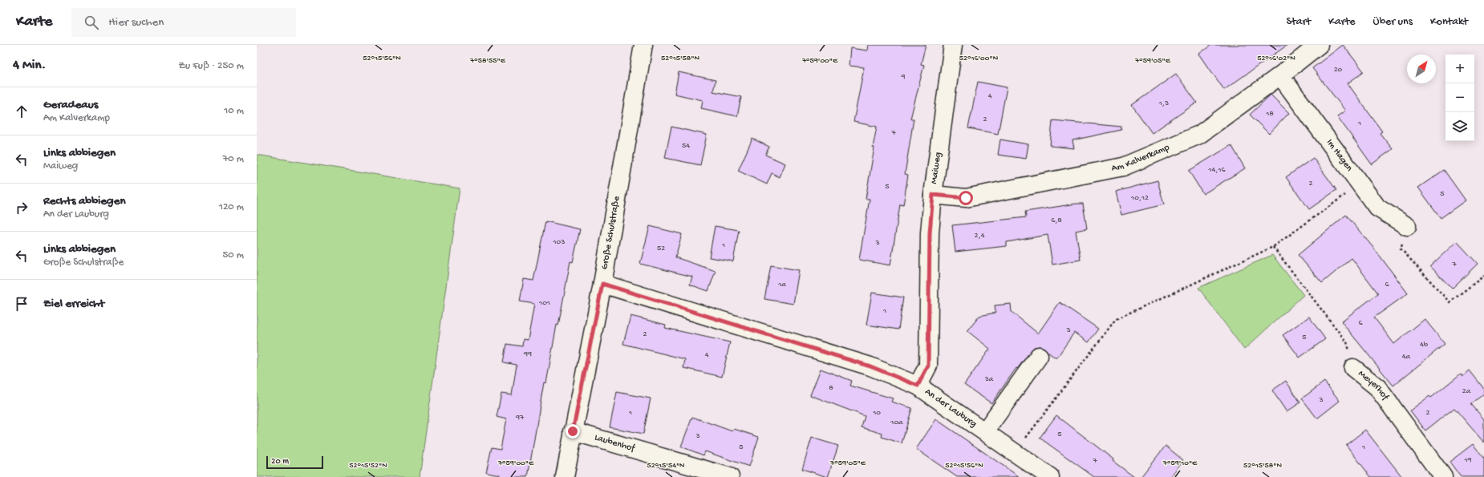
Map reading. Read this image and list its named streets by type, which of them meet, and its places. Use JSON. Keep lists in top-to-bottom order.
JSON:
{
  "streets": {
    "street": [
      "Im Hagen",
      "Am Kalverkamp",
      "Maiweg",
      "Große Schulstraße",
      "Meyerhof",
      "An der Lauburg",
      "Laubenhof"
    ]
  },
  "crossings": [
    ["Im Hagen", "Am Kalverkamp"],
    ["Am Kalverkamp", "Maiweg"],
    ["Maiweg", "An der Lauburg"],
    ["Große Schulstraße", "An der Lauburg"],
    ["Große Schulstraße", "Laubenhof"]
  ],
  "house_numbers": [
    "20",
    "9",
    "4",
    "1,3",
    "18",
    "2",
    "1",
    "7",
    "54",
    "14,16",
    "2",
    "5",
    "5",
    "10,12",
    "6,8",
    "2,4",
    "103",
    "3",
    "1",
    "52",
    "7",
    "1a",
    "6",
    "101",
    "1",
    "6",
    "3",
    "2",
    "5",
    "4b",
    "99",
    "4",
    "4a",
    "3a",
    "8",
    "2a",
    "3",
    "1",
    "10",
    "2",
    "97",
    "10a",
    "5",
    "3",
    "5",
    "1",
    "19",
    "7"
  ],
  "scale_bar": "20 m",
  "north": "top right",
  "page": {
    "header": "Karte",
    "search": "Hier suchen",
    "nav": [
      "Start",
      "Karte",
      "Über uns",
      "Kontakt"
    ],
    "heading": ["4 Min.", "Zu Fuß · 250 m"],
    "map_buttons": ["+", "−"],
    "list": [
      ["Geradeaus", "Am Kalverkamp", "10 m"],
      ["Links abbiegen", "Maiweg", "70 m"],
      ["Rechts abbiegen", "An der Lauburg", "120 m"],
      ["Links abbiegen", "Große Schulstraße", "50 m"],
      "Ziel erreicht"
    ],
    "scale": "20 m"
  },
  "coordinates": [
    "52°15'56\"N",
    "52°15'58\"N",
    "52°16'00\"N",
    "52°16'02\"N",
    "7°58'55\"E",
    "7°59'00\"E",
    "7°59'05\"E",
    "7°59'10\"E",
    "52°15'52\"N",
    "52°15'54\"N"
  ]
}
